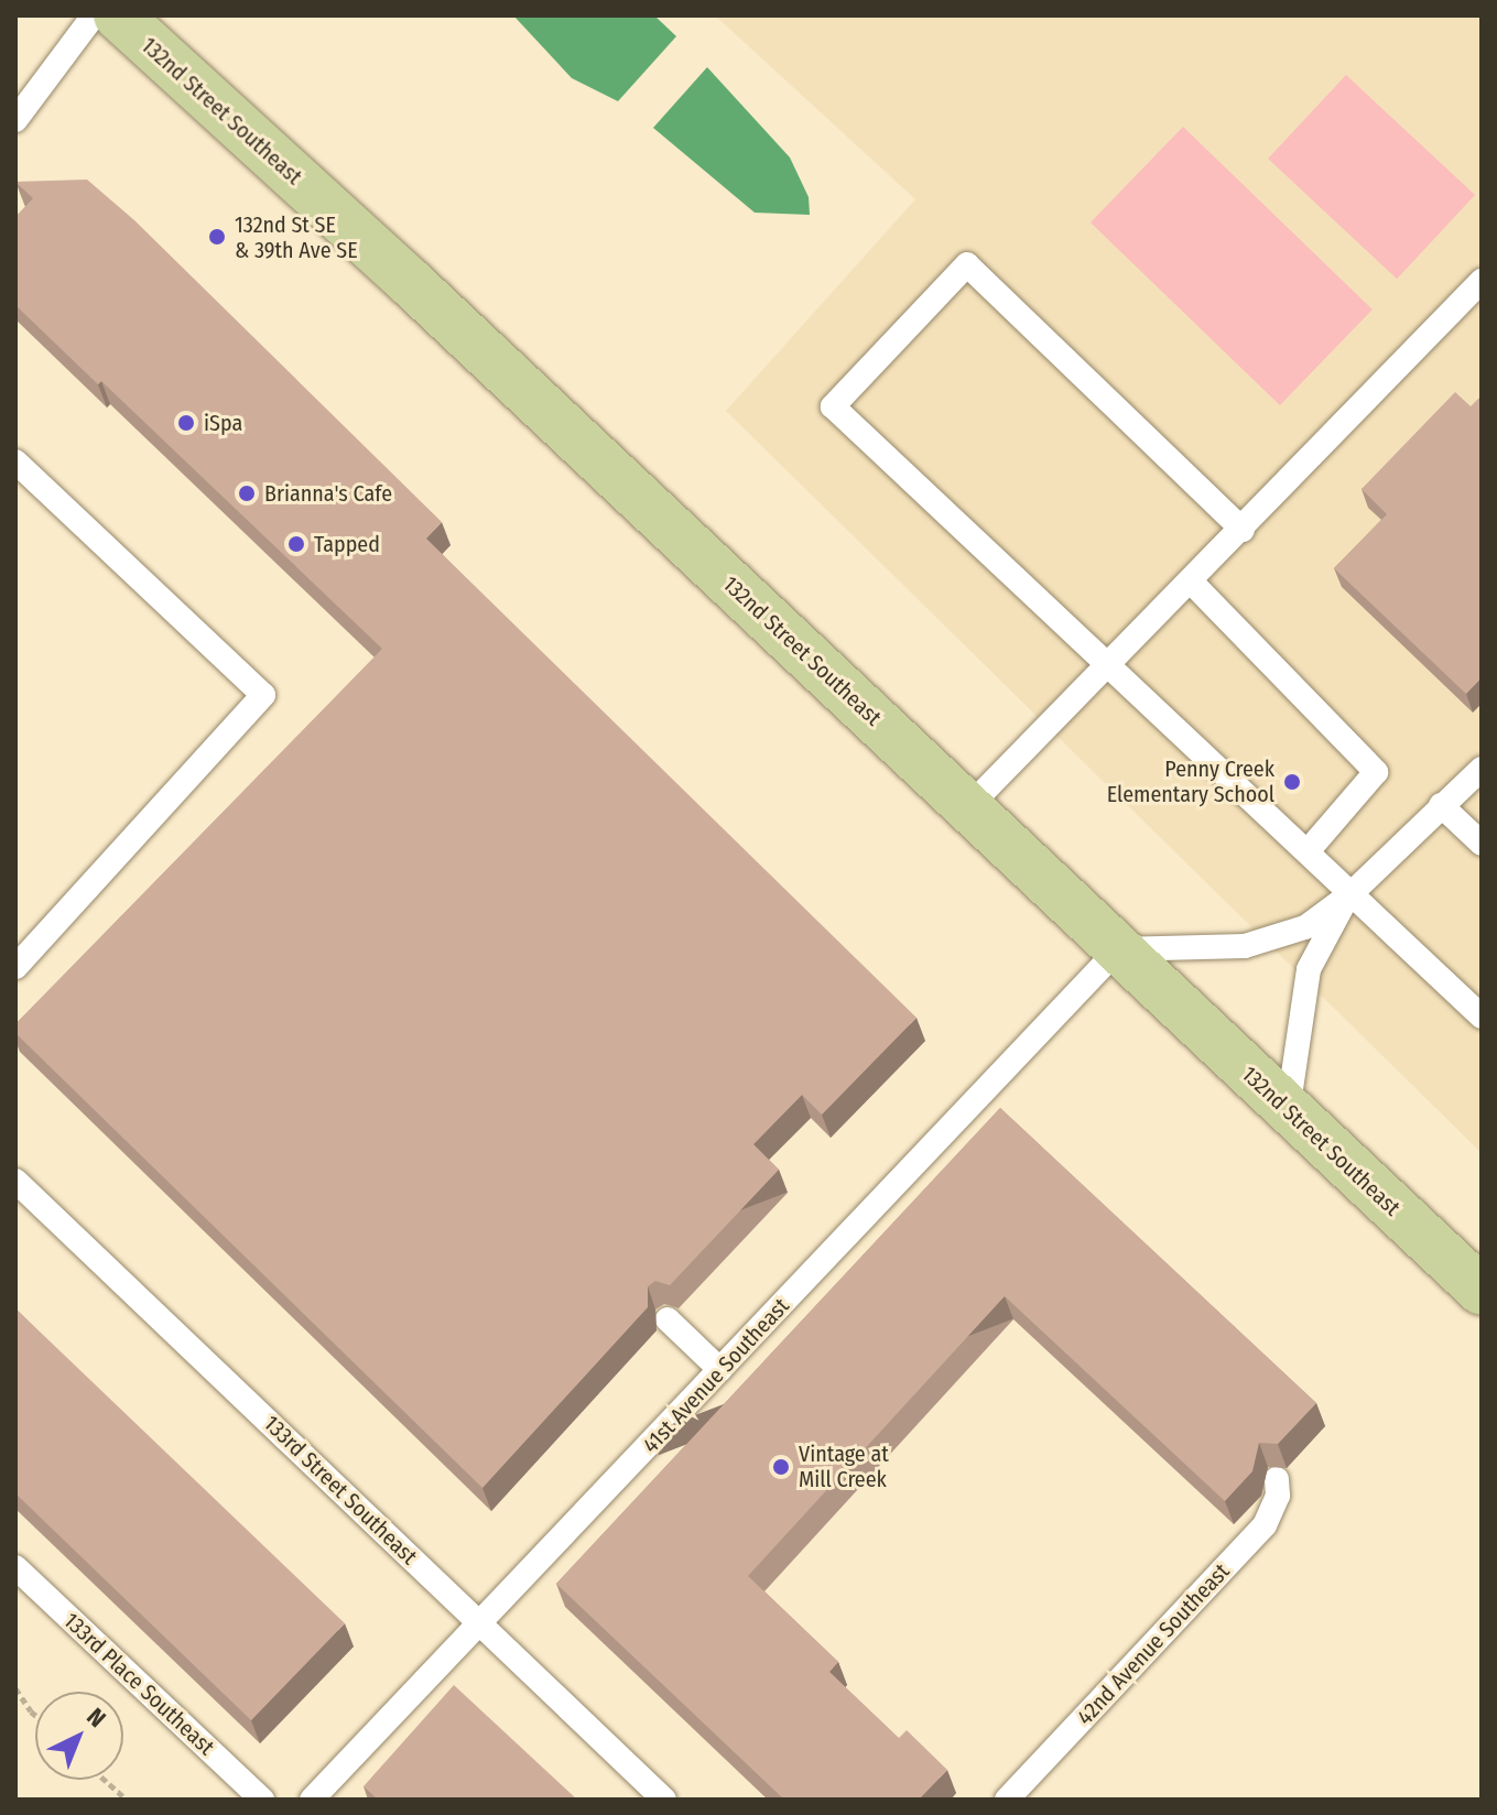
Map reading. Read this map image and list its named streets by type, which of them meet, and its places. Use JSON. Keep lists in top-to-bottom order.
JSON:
{
  "streets": {
    "main road": ["132nd Street Southeast"],
    "lane": [
      "41st Avenue Southeast",
      "133rd Street Southeast",
      "42nd Avenue Southeast",
      "133rd Place Southeast"
    ]
  },
  "crossings": [
    ["132nd Street Southeast", "41st Avenue Southeast"],
    ["41st Avenue Southeast", "133rd Street Southeast"]
  ],
  "places": [
    "132nd St SE & 39th Ave SE",
    "iSpa",
    "Brianna's Cafe",
    "Tapped",
    "Penny Creek Elementary School",
    "Vintage at Mill Creek"
  ],
  "north": "top right"
}
